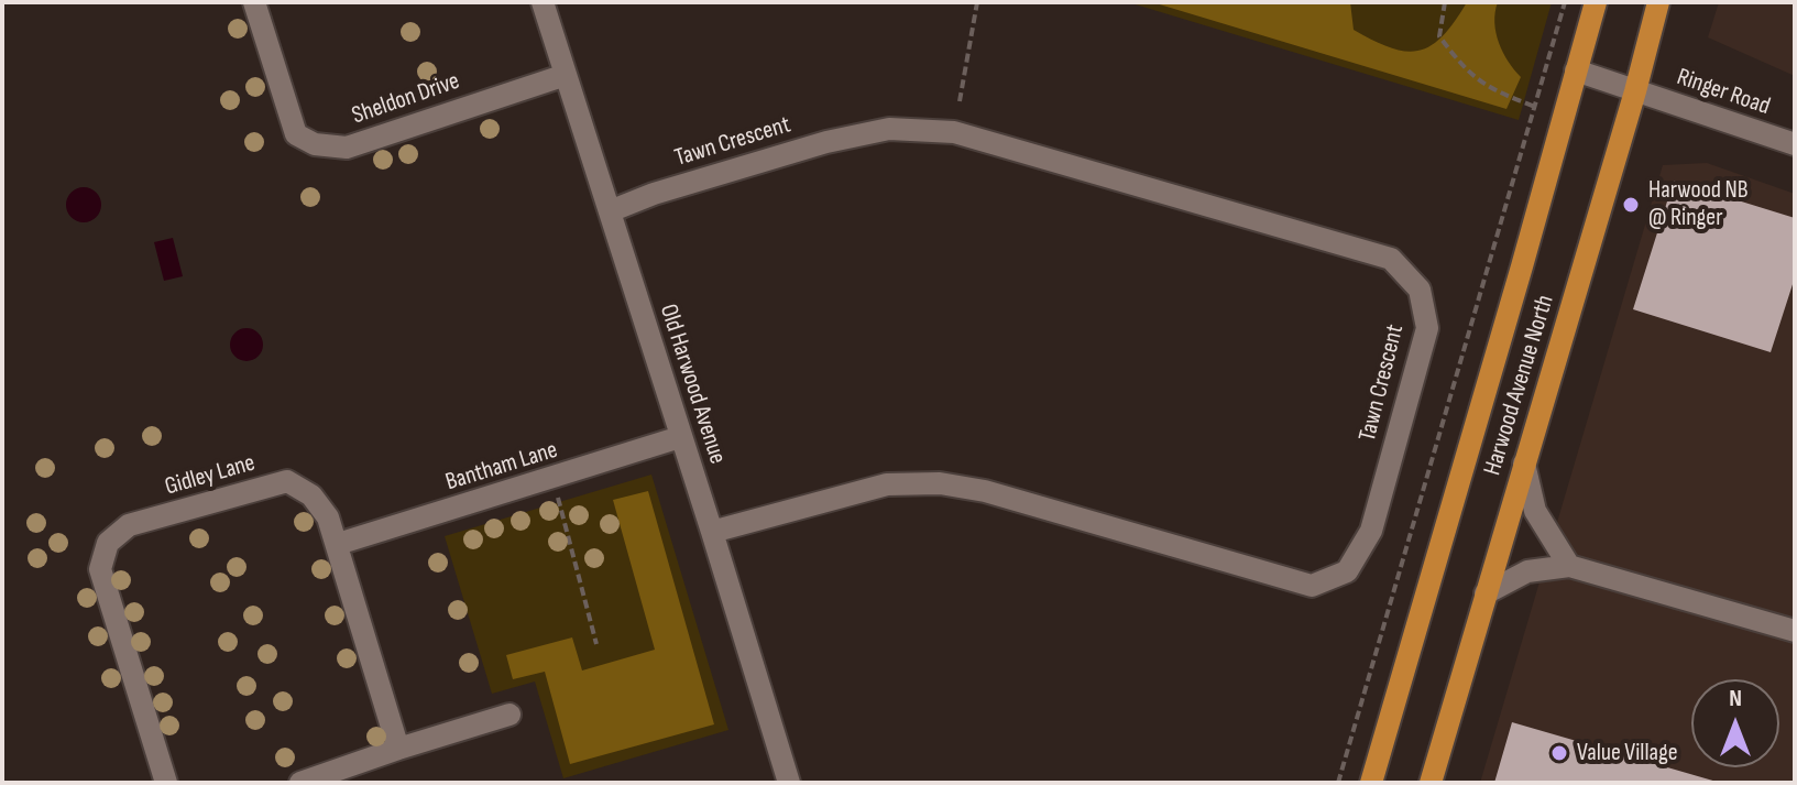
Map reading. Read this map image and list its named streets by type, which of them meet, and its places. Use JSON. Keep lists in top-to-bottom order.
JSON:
{
  "streets": {
    "main road": ["Harwood Avenue North"],
    "street": [
      "Ringer Road",
      "Sheldon Drive",
      "Tawn Crescent",
      "Old Harwood Avenue",
      "Bantham Lane",
      "Gidley Lane"
    ]
  },
  "crossings": [
    ["Ringer Road", "Harwood Avenue North"],
    ["Sheldon Drive", "Old Harwood Avenue"],
    ["Tawn Crescent", "Old Harwood Avenue"],
    ["Old Harwood Avenue", "Bantham Lane"],
    ["Bantham Lane", "Gidley Lane"]
  ],
  "places": ["Harwood NB @ Ringer", "Value Village"],
  "north": "top"
}
